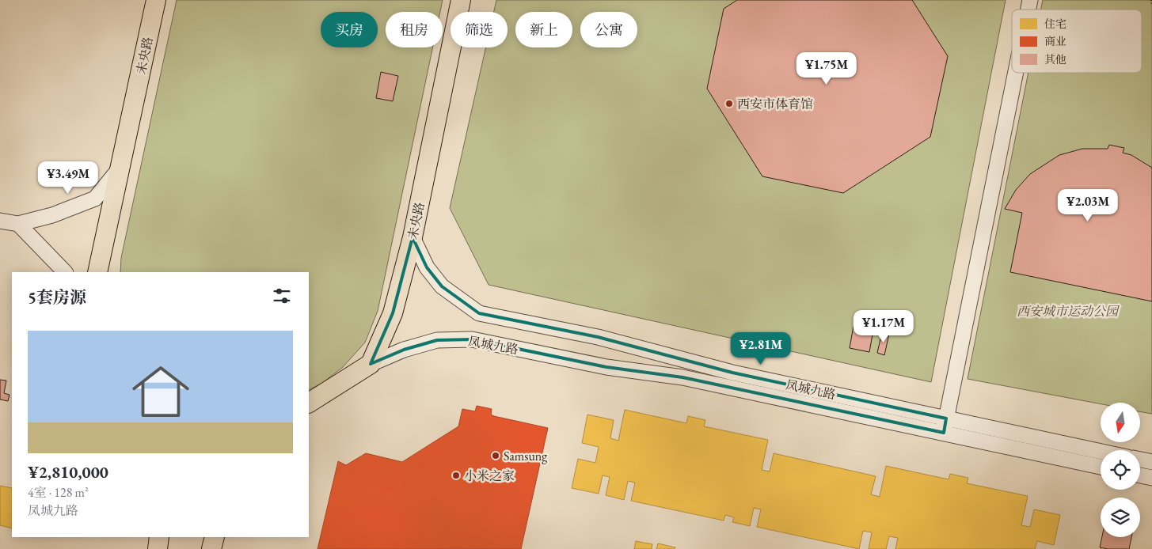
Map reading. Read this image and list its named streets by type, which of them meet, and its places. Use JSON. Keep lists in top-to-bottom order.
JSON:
{
  "streets": {
    "main road": ["未央路"],
    "street": ["凤城九路"]
  },
  "crossings": [
    ["未央路", "凤城九路"]
  ],
  "parks": ["西安城市运动公园"],
  "places": ["西安市体育馆", "Samsung", "小米之家"],
  "legend": ["住宅", "商业", "其他"],
  "north": "bottom",
  "page": {
    "chip": [
      "买房",
      "租房",
      "筛选",
      "新上",
      "公寓"
    ],
    "price": [
      "¥1.75M",
      "¥3.49M",
      "¥2.03M",
      "¥1.17M",
      "¥2.81M"
    ],
    "heading": "5套房源",
    "list": [
      {
        "name": "¥2,810,000",
        "note": "4室 · 128 m² · 凤城九路"
      }
    ]
  }
}
